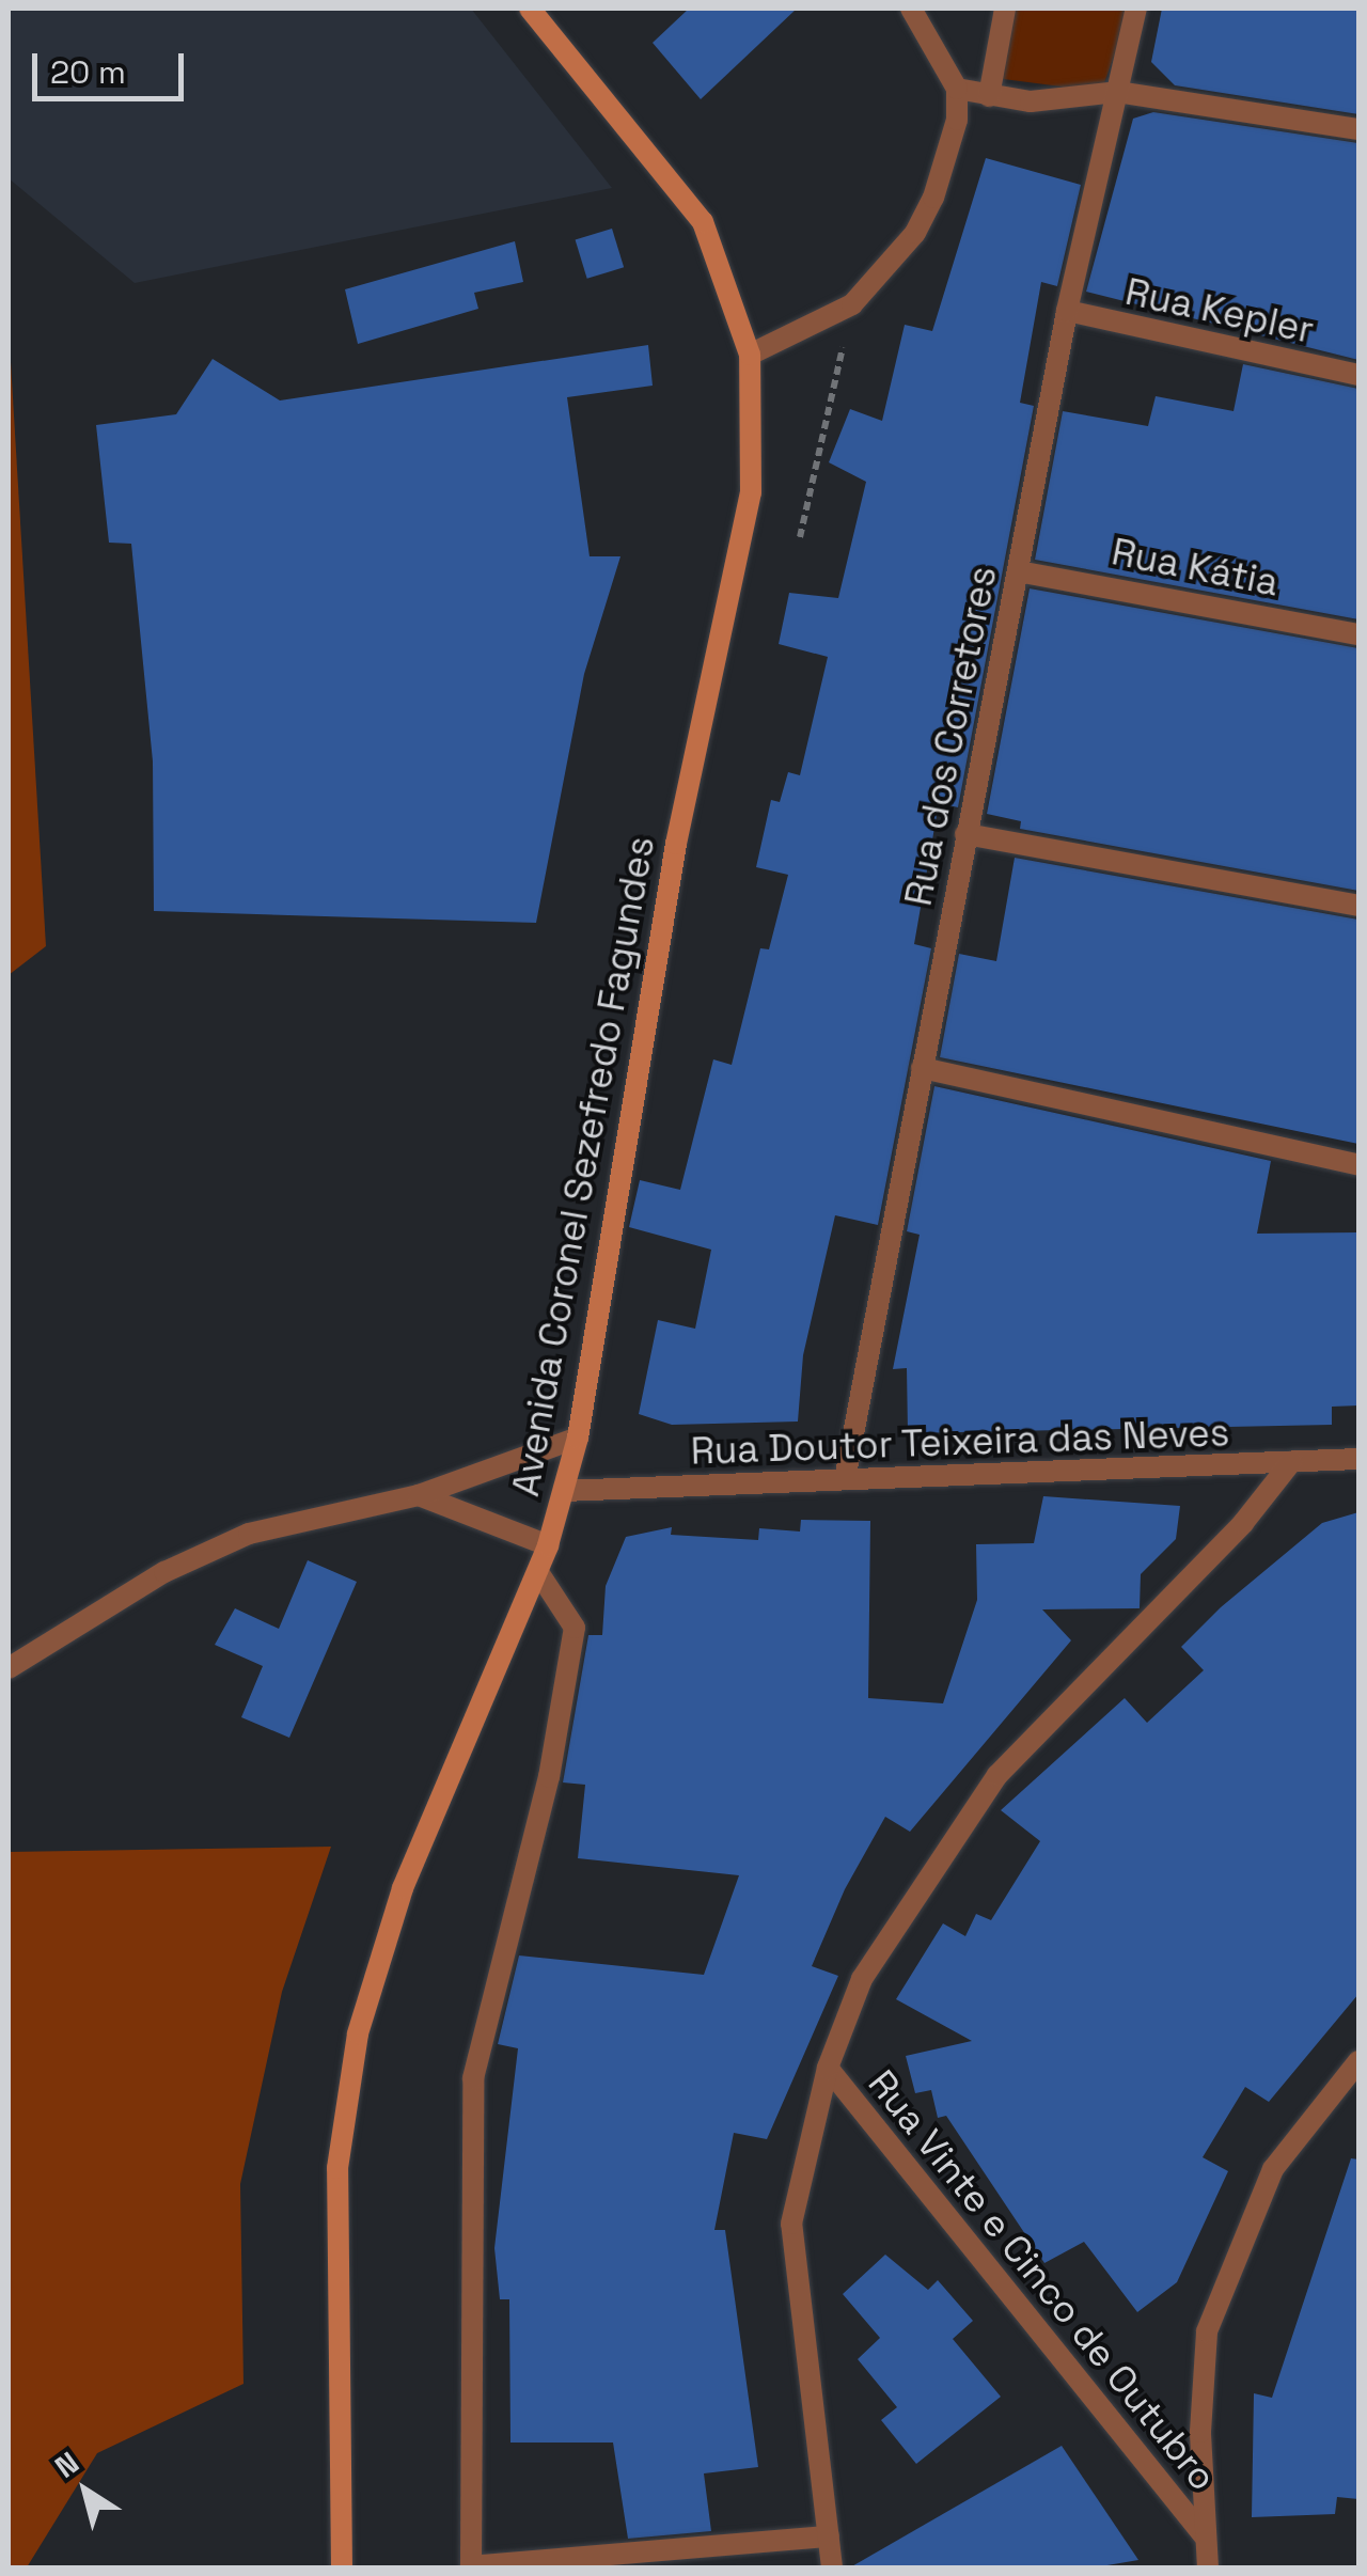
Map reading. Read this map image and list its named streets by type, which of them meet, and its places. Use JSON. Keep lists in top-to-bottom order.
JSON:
{
  "streets": {
    "main road": ["Avenida Coronel Sezefredo Fagundes"],
    "street": [
      "Rua Kepler",
      "Rua Kátia",
      "Rua dos Corretores",
      "Rua Doutor Teixeira das Neves",
      "Rua Vinte e Cinco de Outubro"
    ]
  },
  "crossings": [
    ["Rua Kepler", "Rua dos Corretores"],
    ["Rua Kátia", "Rua dos Corretores"],
    ["Rua dos Corretores", "Rua Doutor Teixeira das Neves"],
    ["Avenida Coronel Sezefredo Fagundes", "Rua Doutor Teixeira das Neves"]
  ],
  "scale_bar": "20 m",
  "north": "top left"
}
